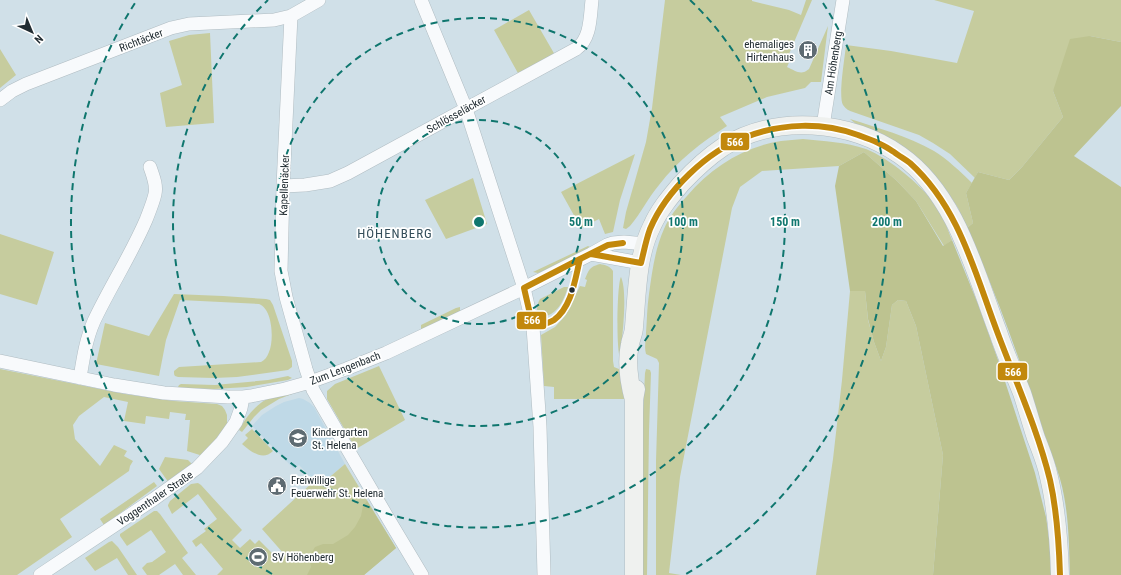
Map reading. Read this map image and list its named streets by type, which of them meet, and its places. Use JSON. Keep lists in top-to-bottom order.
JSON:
{
  "streets": {
    "street": [
      "Richtäcker",
      "Am Höhenberg",
      "Schlösseläcker",
      "Kapellenäcker",
      "Zum Lengenbach",
      "Voggenthaler Straße"
    ]
  },
  "crossings": [
    ["Richtäcker", "Kapellenäcker"],
    ["Schlösseläcker", "Kapellenäcker"],
    ["Kapellenäcker", "Zum Lengenbach"],
    ["Zum Lengenbach", "Voggenthaler Straße"]
  ],
  "districts": ["HÖHENBERG"],
  "places": {
    "building": ["ehemaliges Hirtenhaus"],
    "school or university": ["Kindergarten St. Helena"],
    "public building": ["Freiwillige Feuerwehr St. Helena"],
    "sports": ["SV Höhenberg"]
  },
  "lines": ["transit line 566"],
  "north": "bottom right",
  "rings": [
    "50 m",
    "100 m",
    "150 m",
    "200 m"
  ]
}
